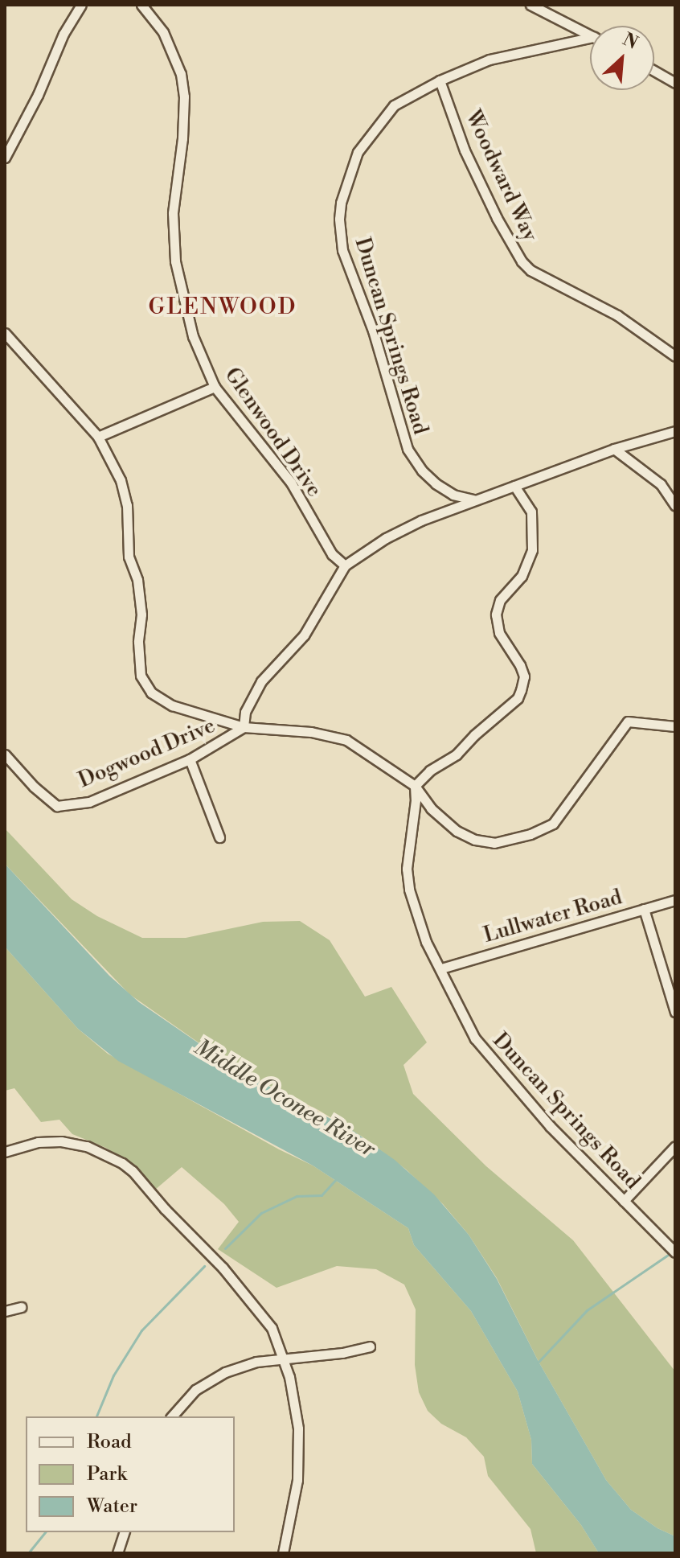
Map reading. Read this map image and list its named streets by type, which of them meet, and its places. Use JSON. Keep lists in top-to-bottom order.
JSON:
{
  "streets": {
    "street": [
      "Woodward Way",
      "Duncan Springs Road",
      "Glenwood Drive",
      "Dogwood Drive",
      "Lullwater Road"
    ]
  },
  "crossings": [
    ["Woodward Way", "Duncan Springs Road"],
    ["Duncan Springs Road", "Lullwater Road"],
    ["Glenwood Drive", "Dogwood Drive"]
  ],
  "districts": ["GLENWOOD"],
  "water": ["Middle Oconee River"],
  "legend": ["Road", "Park", "Water"],
  "north": "top right"
}
